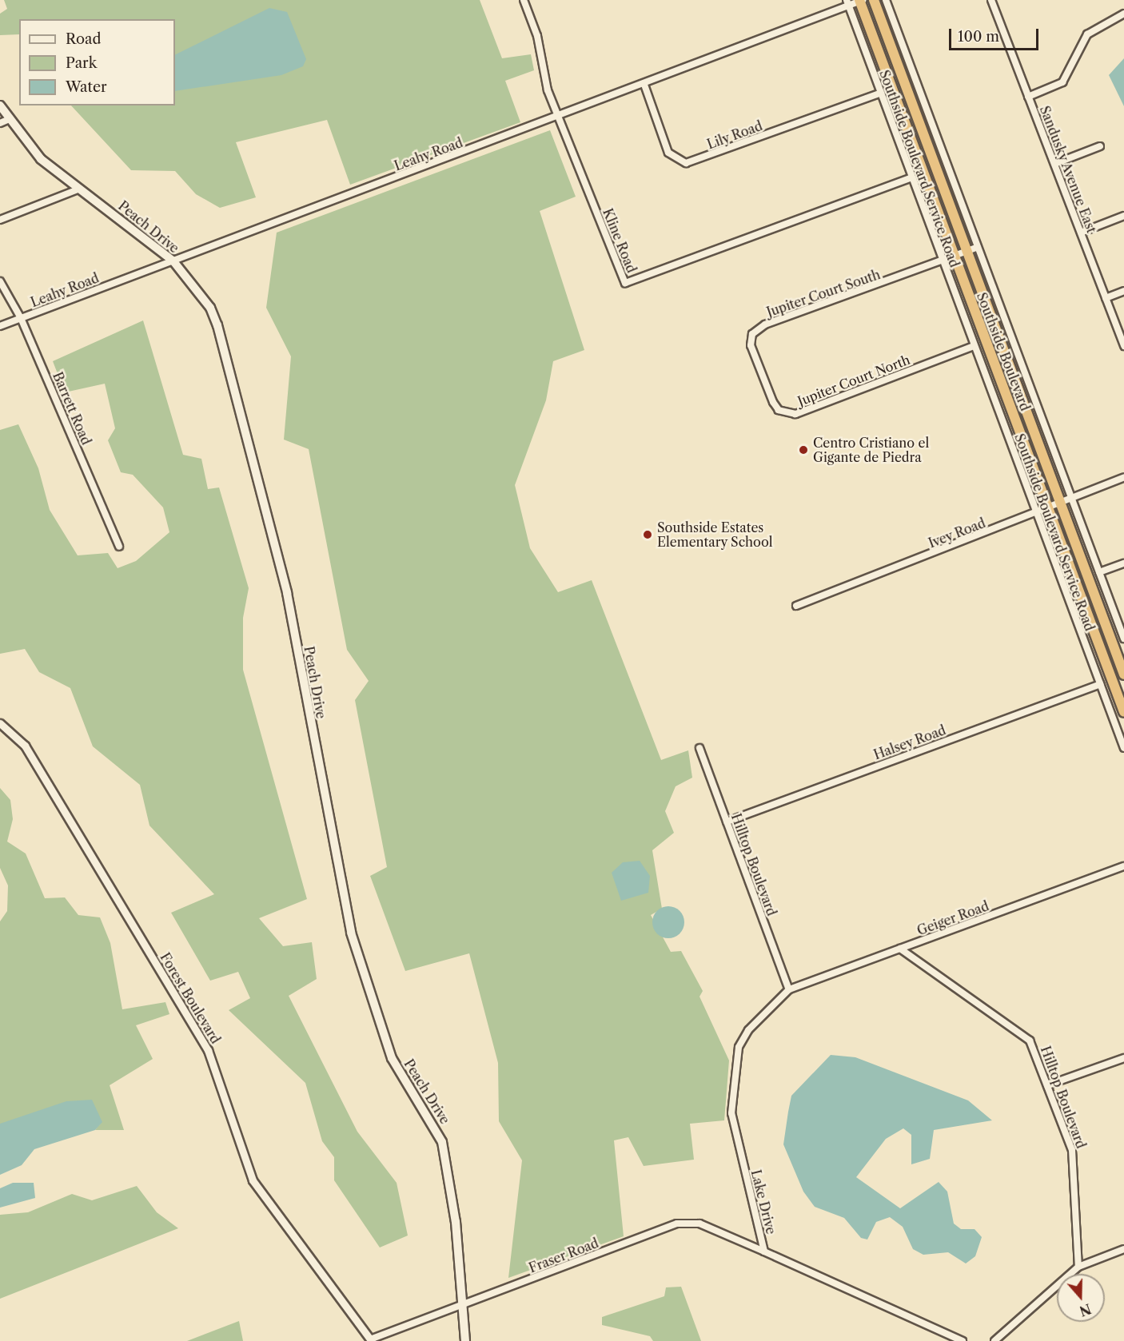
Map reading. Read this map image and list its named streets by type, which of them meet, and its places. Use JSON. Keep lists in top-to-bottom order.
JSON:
{
  "streets": {
    "highway": ["Southside Boulevard"],
    "main road": ["Peach Drive"],
    "street": [
      "Lily Road",
      "Leahy Road",
      "Southside Boulevard Service Road",
      "Sandusky Avenue East",
      "Kline Road",
      "Jupiter Court South",
      "Jupiter Court North",
      "Barrett Road",
      "Ivey Road",
      "Halsey Road",
      "Hilltop Boulevard",
      "Geiger Road",
      "Forest Boulevard",
      "Lake Drive",
      "Fraser Road"
    ]
  },
  "crossings": [
    ["Lily Road", "Leahy Road"],
    ["Lily Road", "Southside Boulevard Service Road"],
    ["Leahy Road", "Southside Boulevard Service Road"],
    ["Leahy Road", "Peach Drive"],
    ["Leahy Road", "Kline Road"],
    ["Leahy Road", "Southside Boulevard"],
    ["Leahy Road", "Barrett Road"],
    ["Southside Boulevard Service Road", "Kline Road"],
    ["Southside Boulevard Service Road", "Jupiter Court South"],
    ["Southside Boulevard Service Road", "Jupiter Court North"],
    ["Southside Boulevard Service Road", "Ivey Road"],
    ["Southside Boulevard Service Road", "Halsey Road"],
    ["Peach Drive", "Fraser Road"],
    ["Jupiter Court South", "Southside Boulevard"],
    ["Jupiter Court South", "Jupiter Court North"],
    ["Southside Boulevard", "Ivey Road"],
    ["Halsey Road", "Hilltop Boulevard"],
    ["Hilltop Boulevard", "Geiger Road"],
    ["Hilltop Boulevard", "Lake Drive"],
    ["Geiger Road", "Lake Drive"],
    ["Forest Boulevard", "Fraser Road"],
    ["Lake Drive", "Fraser Road"]
  ],
  "places": ["Centro Cristiano el Gigante de Piedra", "Southside Estates Elementary School"],
  "legend": ["Road", "Park", "Water"],
  "scale_bar": "100 m",
  "north": "bottom"
}
